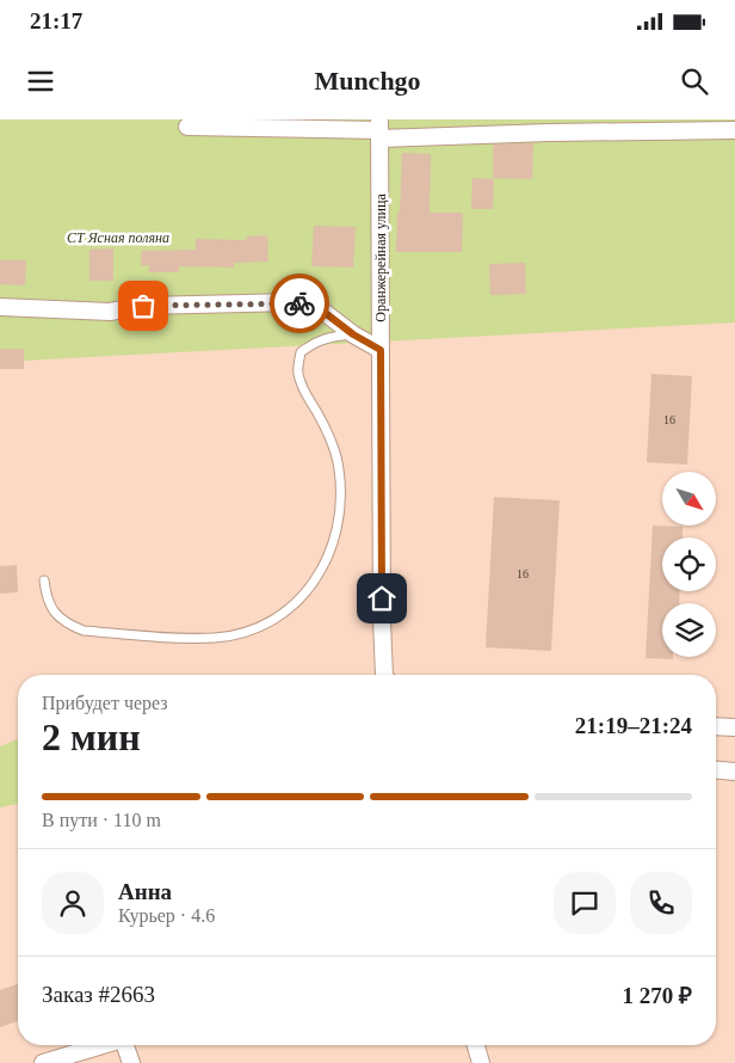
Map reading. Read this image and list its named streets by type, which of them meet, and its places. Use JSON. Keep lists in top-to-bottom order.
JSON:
{
  "streets": {
    "street": ["Оранжерейная улица"]
  },
  "parks": ["СТ Ясная поляна"],
  "house_numbers": ["16", "16"],
  "north": "bottom right",
  "page": {
    "status": "21:17",
    "header": "Munchgo",
    "heading": ["2 мин", "Прибудет через", "21:19–21:24"],
    "panel": [
      "Анна",
      "Курьер · 4.6",
      "Заказ #2663",
      "1 270 ₽"
    ],
    "bar": "В пути · 110 m"
  }
}
